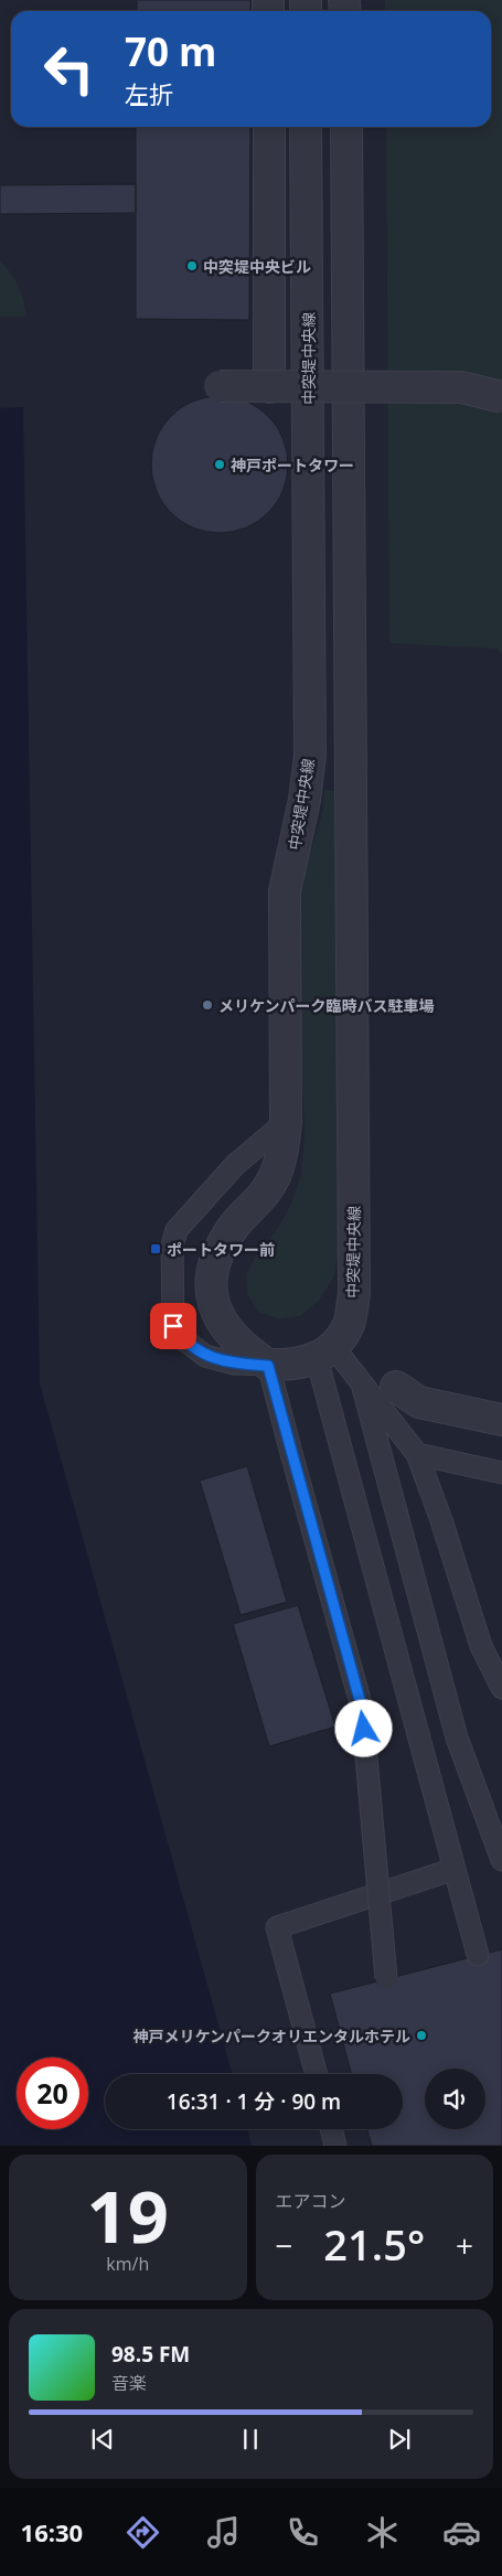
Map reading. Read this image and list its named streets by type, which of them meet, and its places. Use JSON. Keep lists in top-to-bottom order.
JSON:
{
  "streets": {
    "street": ["中突堤中央線"]
  },
  "places": {
    "other": [
      "中突堤中央ビル",
      "神戸ポートタワー",
      "メリケンパーク臨時バス駐車場",
      "神戸メリケンパークオリエンタルホテル"
    ],
    "transit": ["ポートタワー前"]
  },
  "page": {
    "turn": ["70 m", "左折"],
    "limit": "20",
    "trip": "16:31 · 1 分 · 90 m",
    "tile": [
      ["19", "km/h"],
      "エアコン"
    ],
    "heat": ["−", "21.5°", "+"],
    "song": ["98.5 FM", "音楽"],
    "tabs": "16:30"
  }
}
